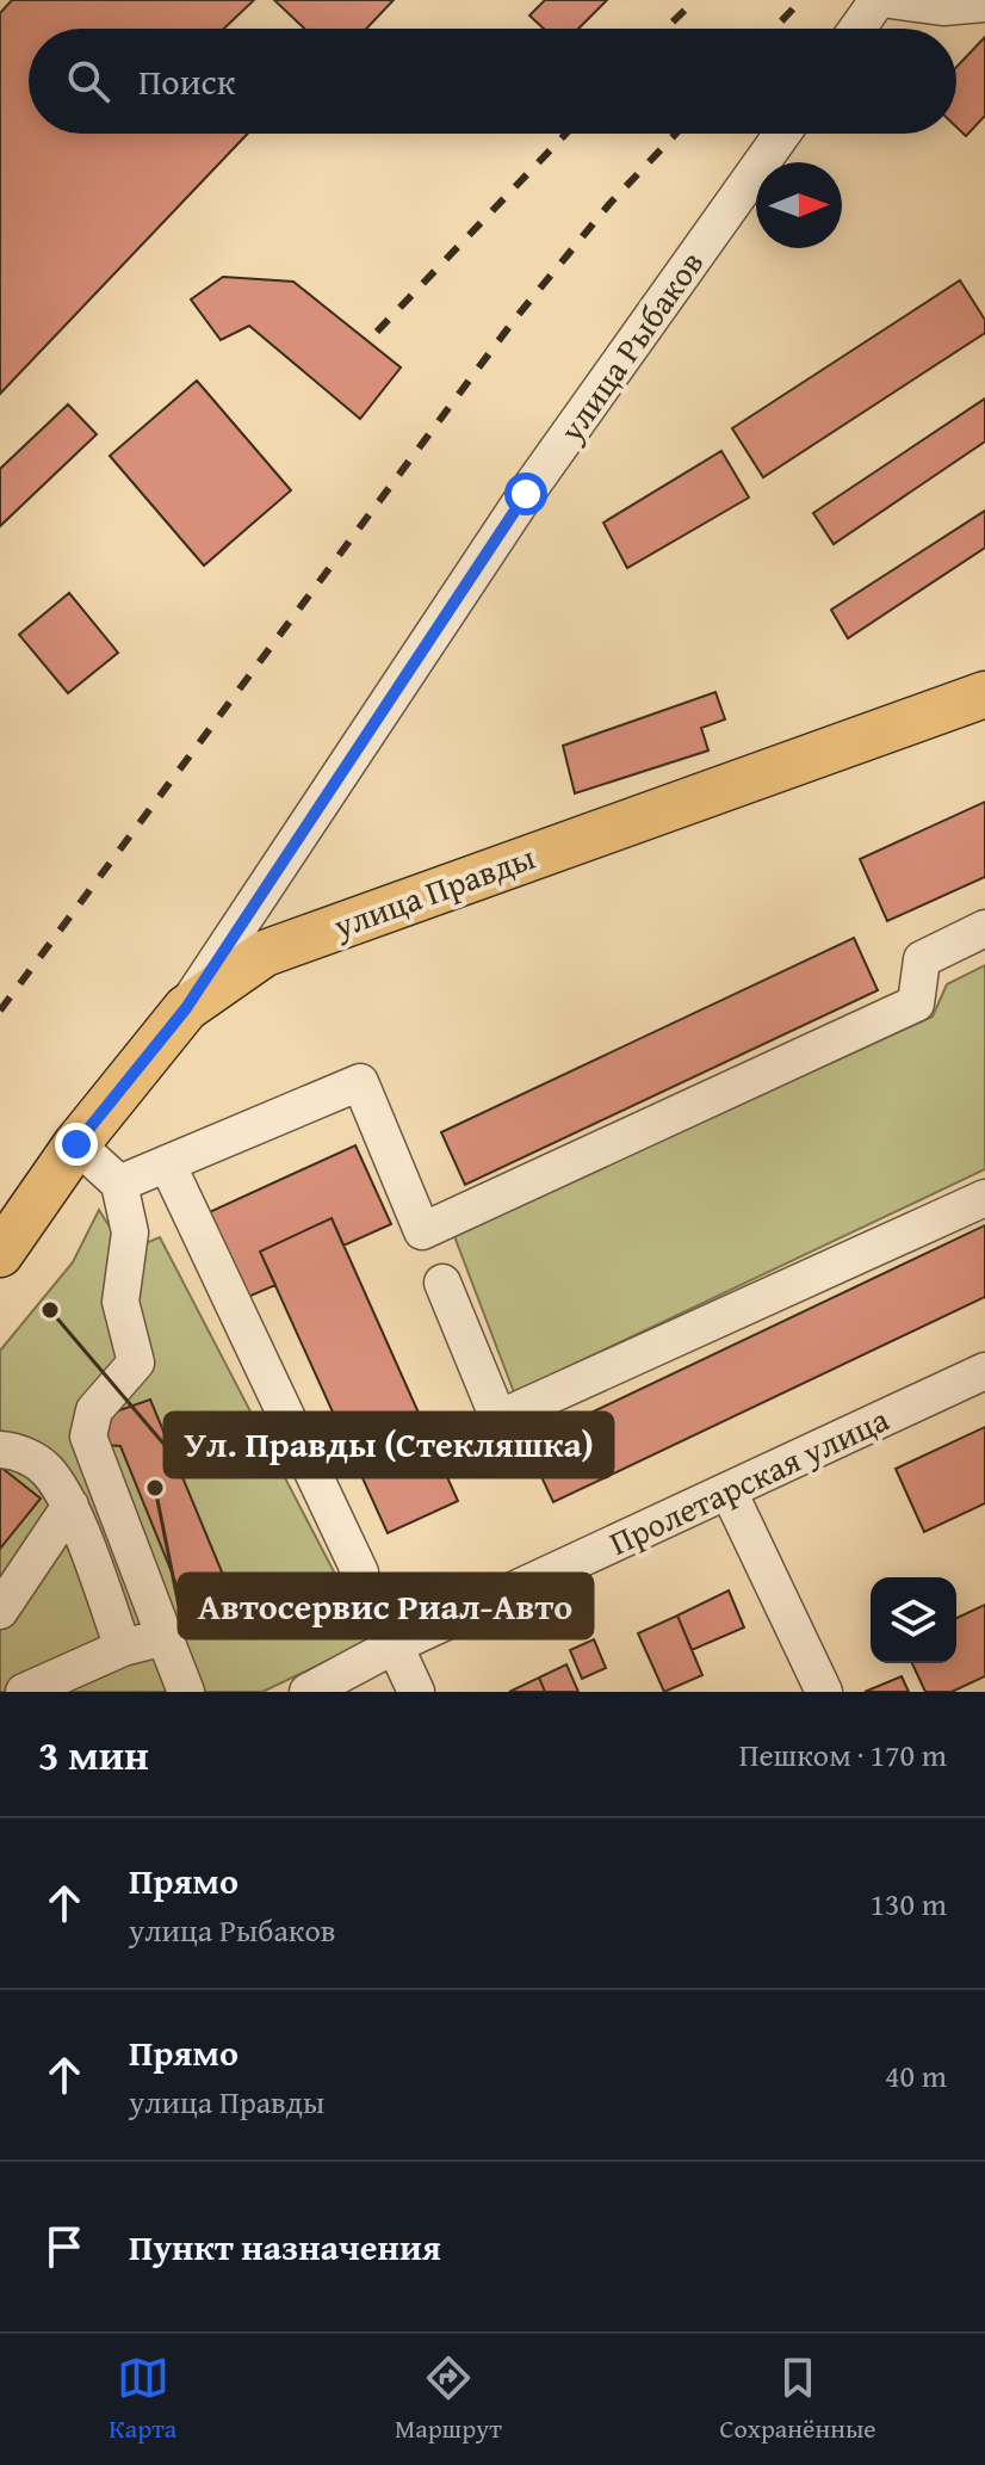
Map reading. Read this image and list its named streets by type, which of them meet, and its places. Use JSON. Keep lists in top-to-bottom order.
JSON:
{
  "streets": {
    "main road": ["улица Правды"],
    "street": ["улица Рыбаков", "Пролетарская улица"]
  },
  "crossings": [
    ["улица Рыбаков", "улица Правды"]
  ],
  "places": ["Ул. Правды (Стекляшка)", "Автосервис Риал-Авто"],
  "north": "right",
  "page": {
    "search": "Поиск",
    "heading": ["3 мин", "Пешком · 170 m"],
    "list": [
      ["Прямо", "улица Рыбаков", "130 m"],
      ["Прямо", "улица Правды", "40 m"],
      "Пункт назначения"
    ],
    "nav": ["Карта", "Маршрут", "Сохранённые"]
  }
}
